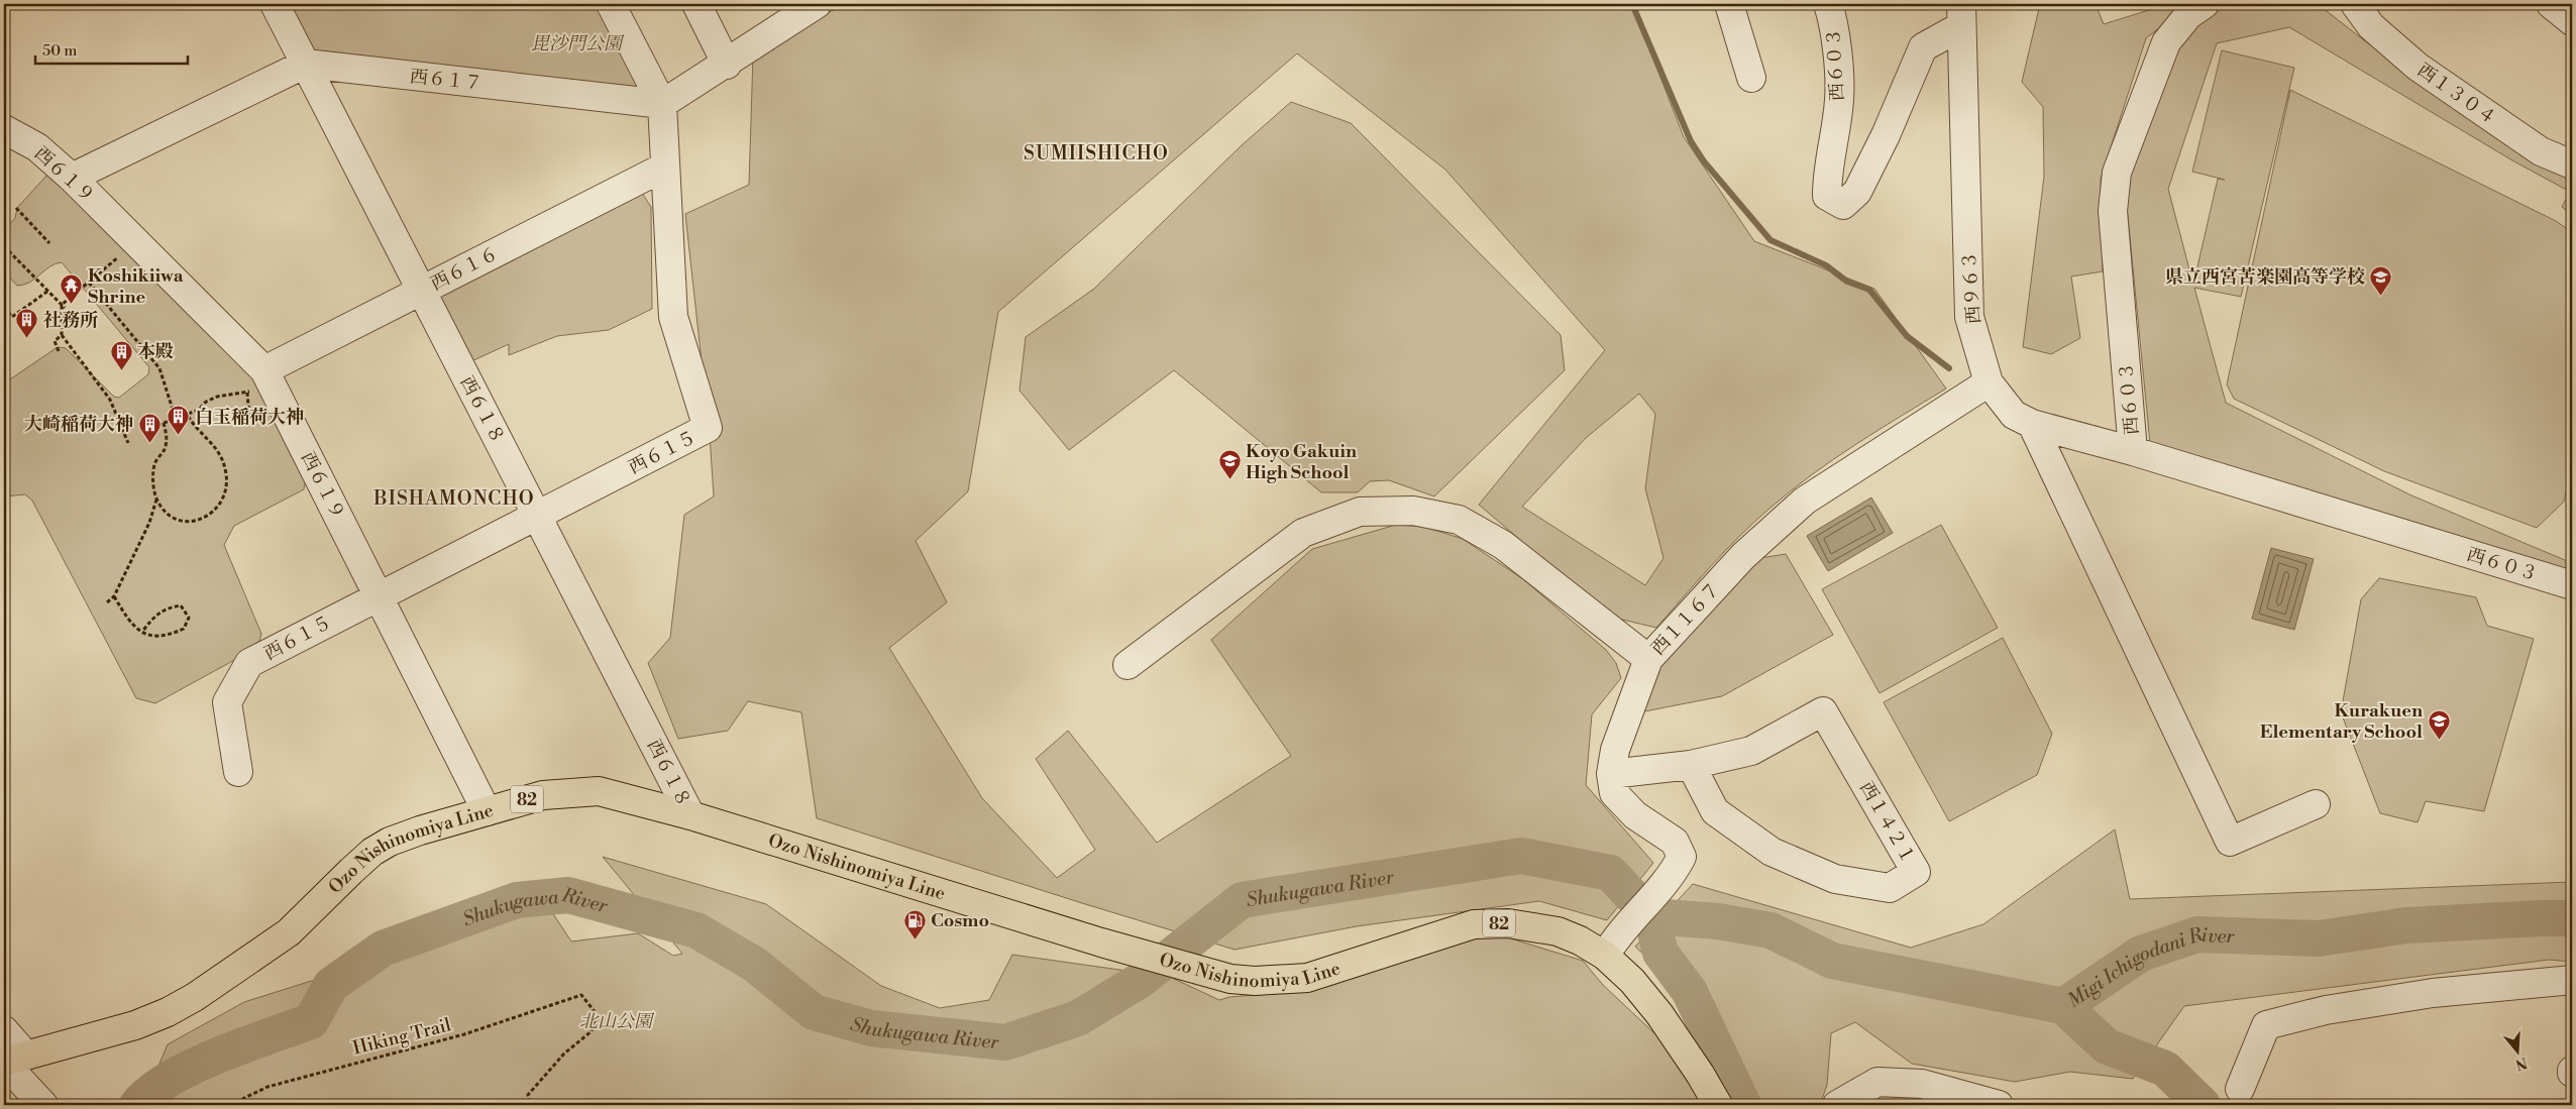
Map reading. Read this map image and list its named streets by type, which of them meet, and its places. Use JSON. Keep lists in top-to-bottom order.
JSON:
{
  "streets": {
    "main road": ["82", "Ozo Nishinomiya Line"],
    "street": [
      "西６０３",
      "西６１７",
      "西１３０４",
      "西６１９",
      "西６１６",
      "西９６３",
      "西６１８",
      "西６１５",
      "西１１６７",
      "西１４２１"
    ],
    "path": ["Hiking Trail"]
  },
  "crossings": [
    ["西６０３", "西９６３"],
    ["西６１７", "西６１８"],
    ["西６１７", "西６１５"],
    ["西６１９", "西６１６"],
    ["西６１９", "西６１５"],
    ["西６１９", "Ozo Nishinomiya Line"],
    ["西６１６", "西６１８"],
    ["西６１６", "西６１５"],
    ["西９６３", "西１１６７"],
    ["西６１８", "西６１５"],
    ["西６１８", "Ozo Nishinomiya Line"],
    ["西１１６７", "西１４２１"],
    ["西１１６７", "Ozo Nishinomiya Line"]
  ],
  "districts": ["SUMIISHICHO", "BISHAMONCHO"],
  "water": ["Shukugawa River", "Migi Ichigodani River"],
  "parks": ["毘沙門公園", "北山公園"],
  "places": {
    "school or university": ["県立西宮苦楽園高等学校", "Koyo Gakuin High School", "Kurakuen Elementary School"],
    "temple": ["Koshikiiwa Shrine"],
    "building": [
      "社務所",
      "本殿",
      "白玉稲荷大神",
      "大崎稲荷大神"
    ],
    "fuel station": ["Cosmo"]
  },
  "scale_bar": "50 m",
  "north": "bottom"
}
